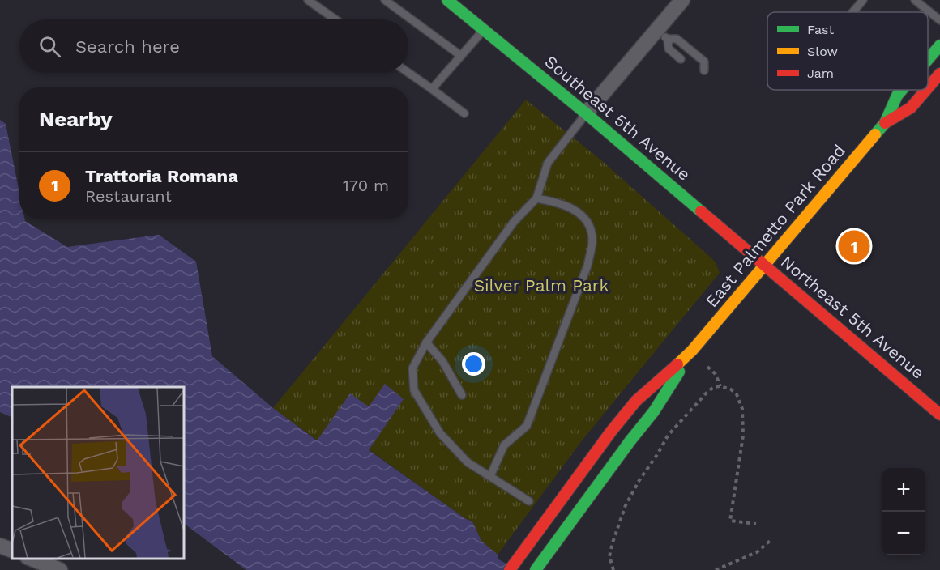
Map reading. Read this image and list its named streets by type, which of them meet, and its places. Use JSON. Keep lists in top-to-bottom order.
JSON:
{
  "streets": {
    "main road": ["Southeast 5th Avenue", "East Palmetto Park Road", "Northeast 5th Avenue"]
  },
  "crossings": [
    ["Southeast 5th Avenue", "East Palmetto Park Road"],
    ["Southeast 5th Avenue", "Northeast 5th Avenue"],
    ["East Palmetto Park Road", "Northeast 5th Avenue"]
  ],
  "parks": ["Silver Palm Park"],
  "legend": ["Fast", "Slow", "Jam"],
  "page": {
    "search": "Search here",
    "heading": "Nearby",
    "list": [
      {
        "mark": "1",
        "name": "Trattoria Romana",
        "note": "Restaurant",
        "value": "170 m"
      }
    ],
    "pins": "1",
    "map_buttons": ["+", "−"]
  }
}
